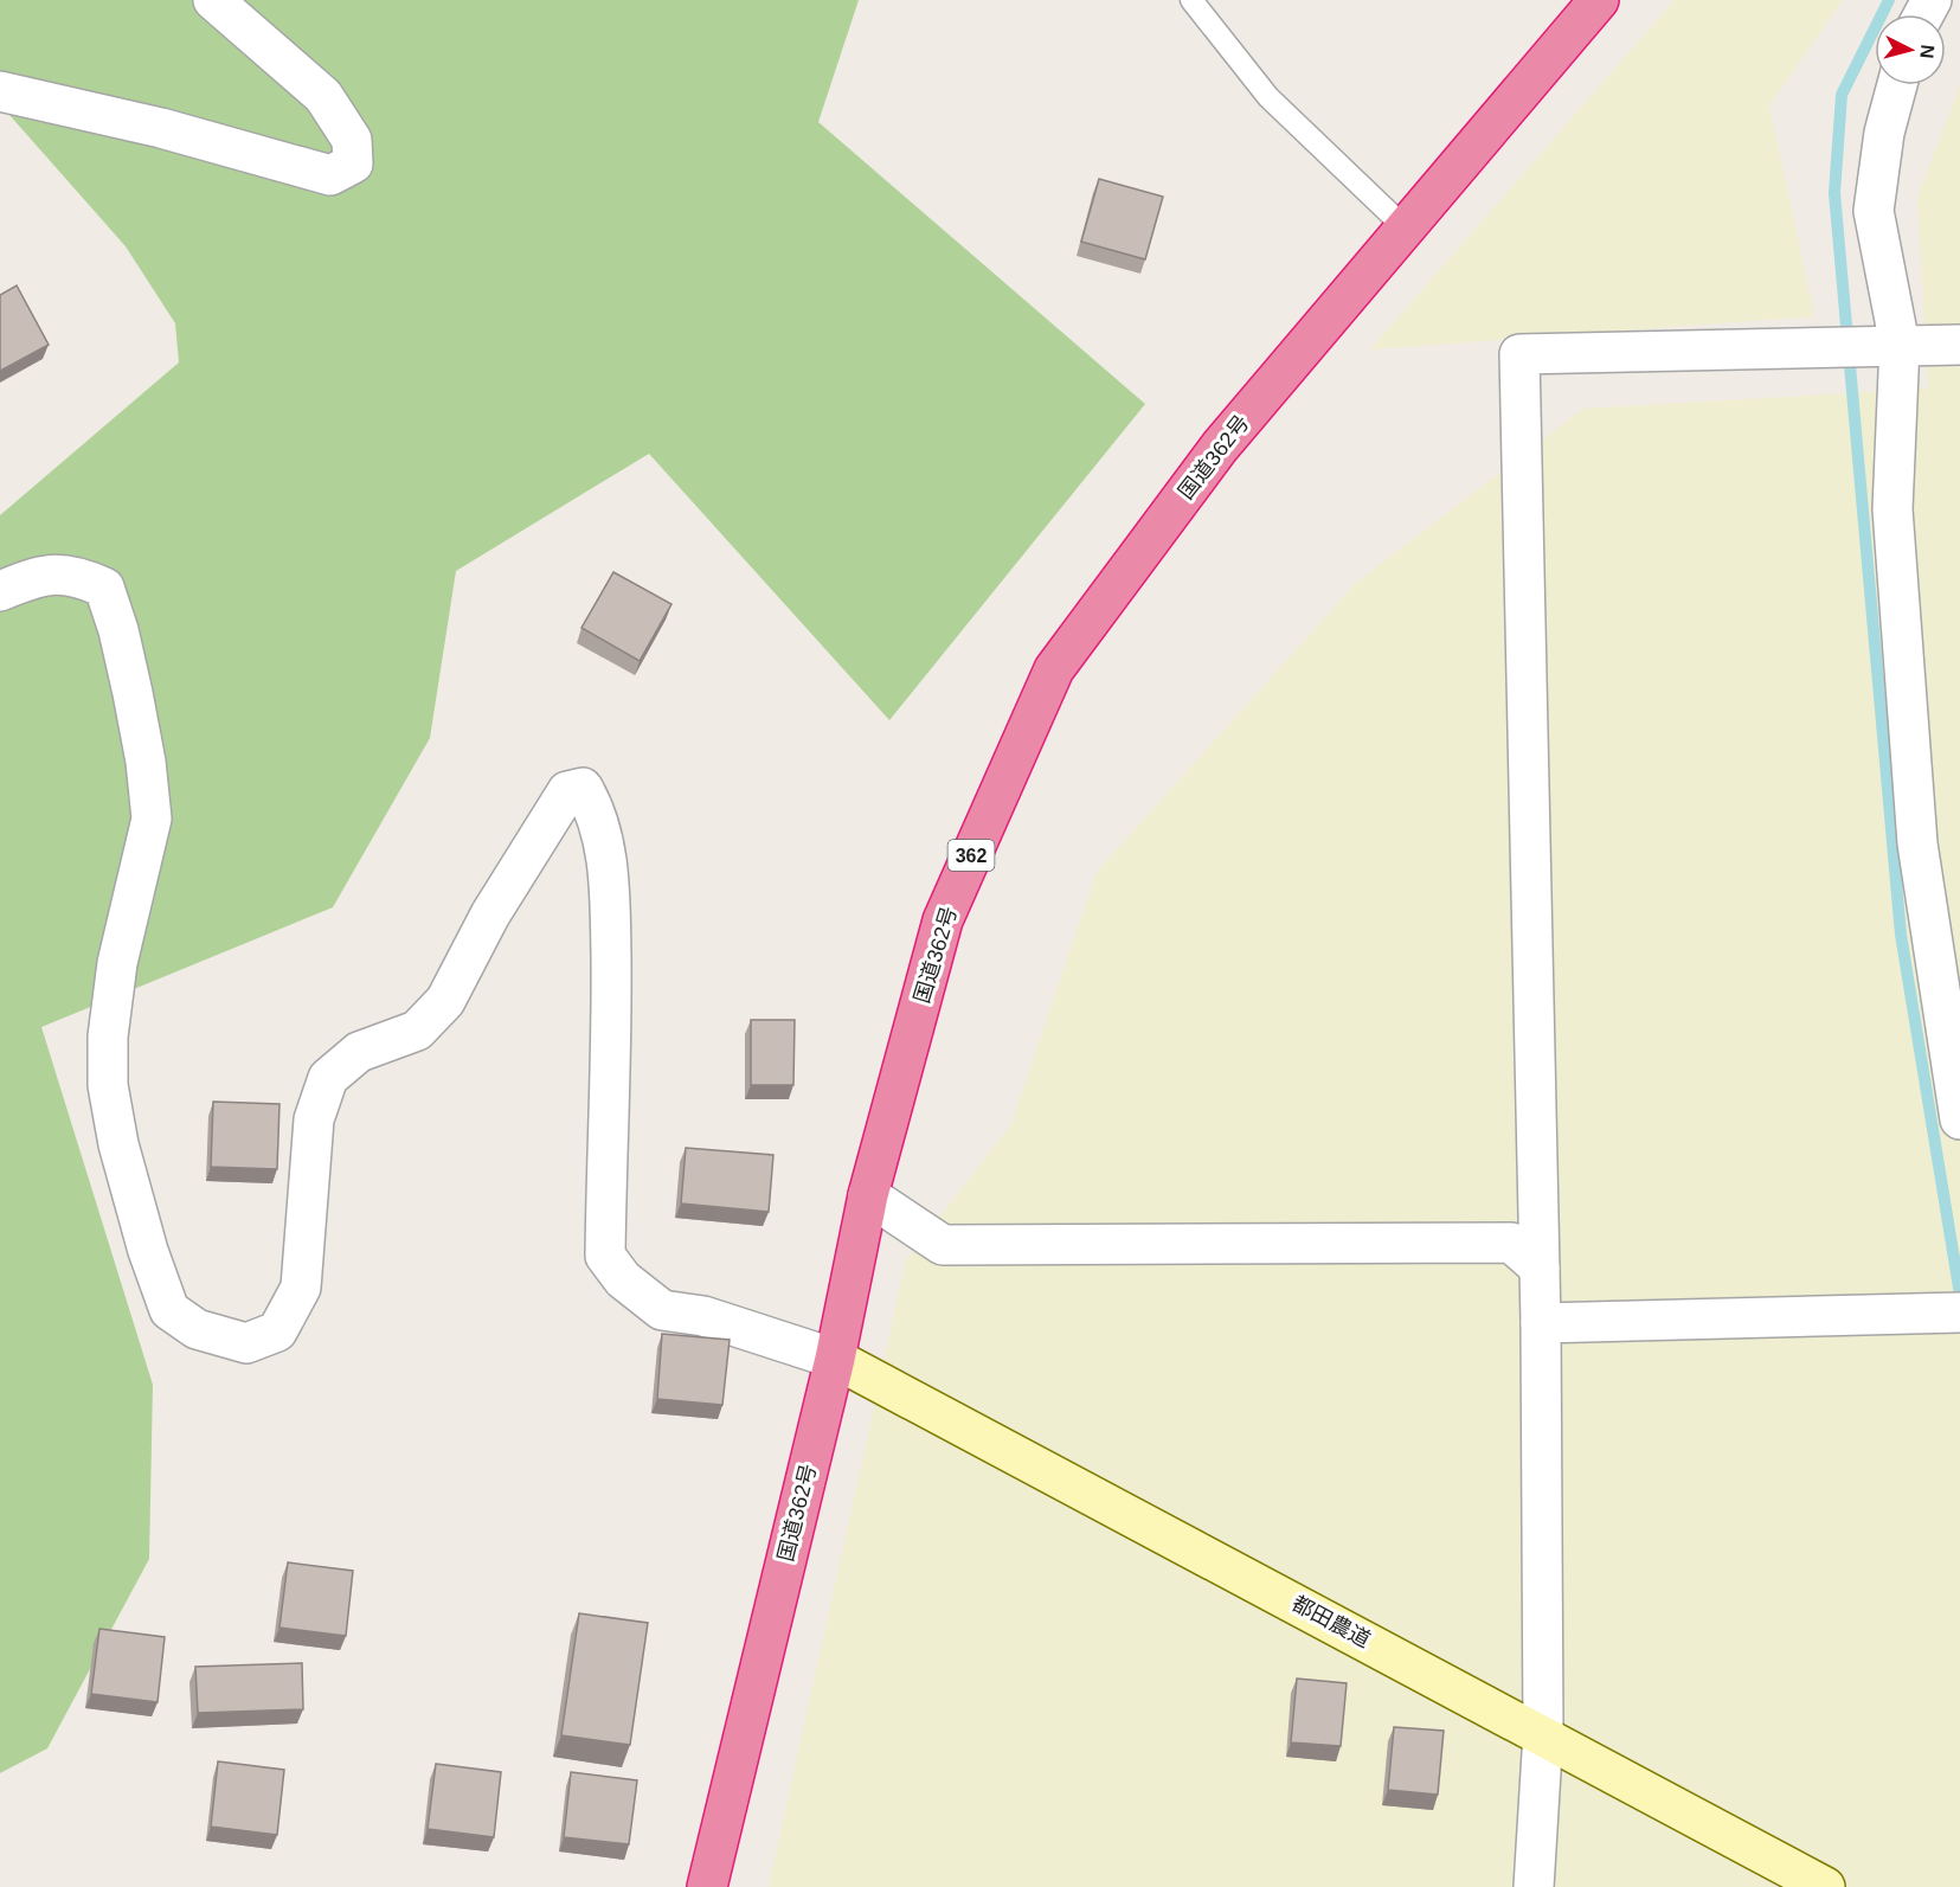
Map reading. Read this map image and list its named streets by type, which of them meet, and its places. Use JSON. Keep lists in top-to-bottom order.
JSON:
{
  "streets": {
    "highway": ["国道362号", "362"],
    "street": ["都田農道"]
  },
  "crossings": [
    ["国道362号", "都田農道"]
  ],
  "north": "right"
}
